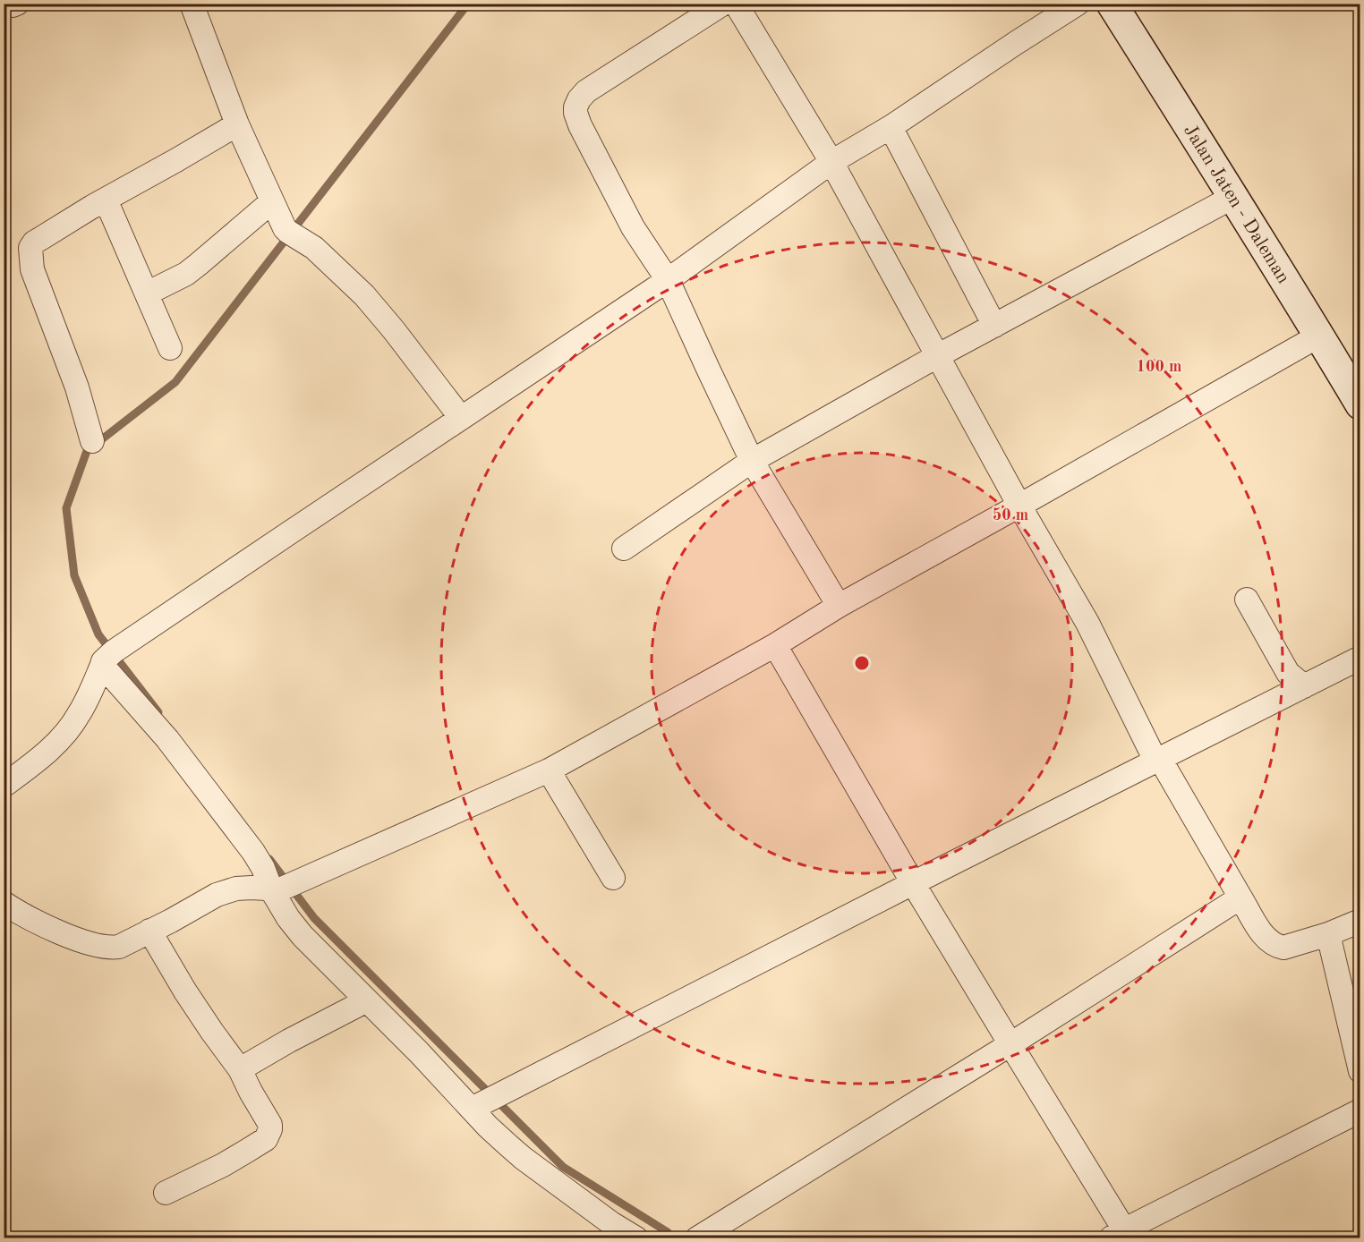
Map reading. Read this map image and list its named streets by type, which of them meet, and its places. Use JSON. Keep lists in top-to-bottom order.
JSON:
{
  "streets": {
    "main road": ["Jalan Jaten - Daleman"]
  },
  "rings": ["100 m", "50 m"]
}
